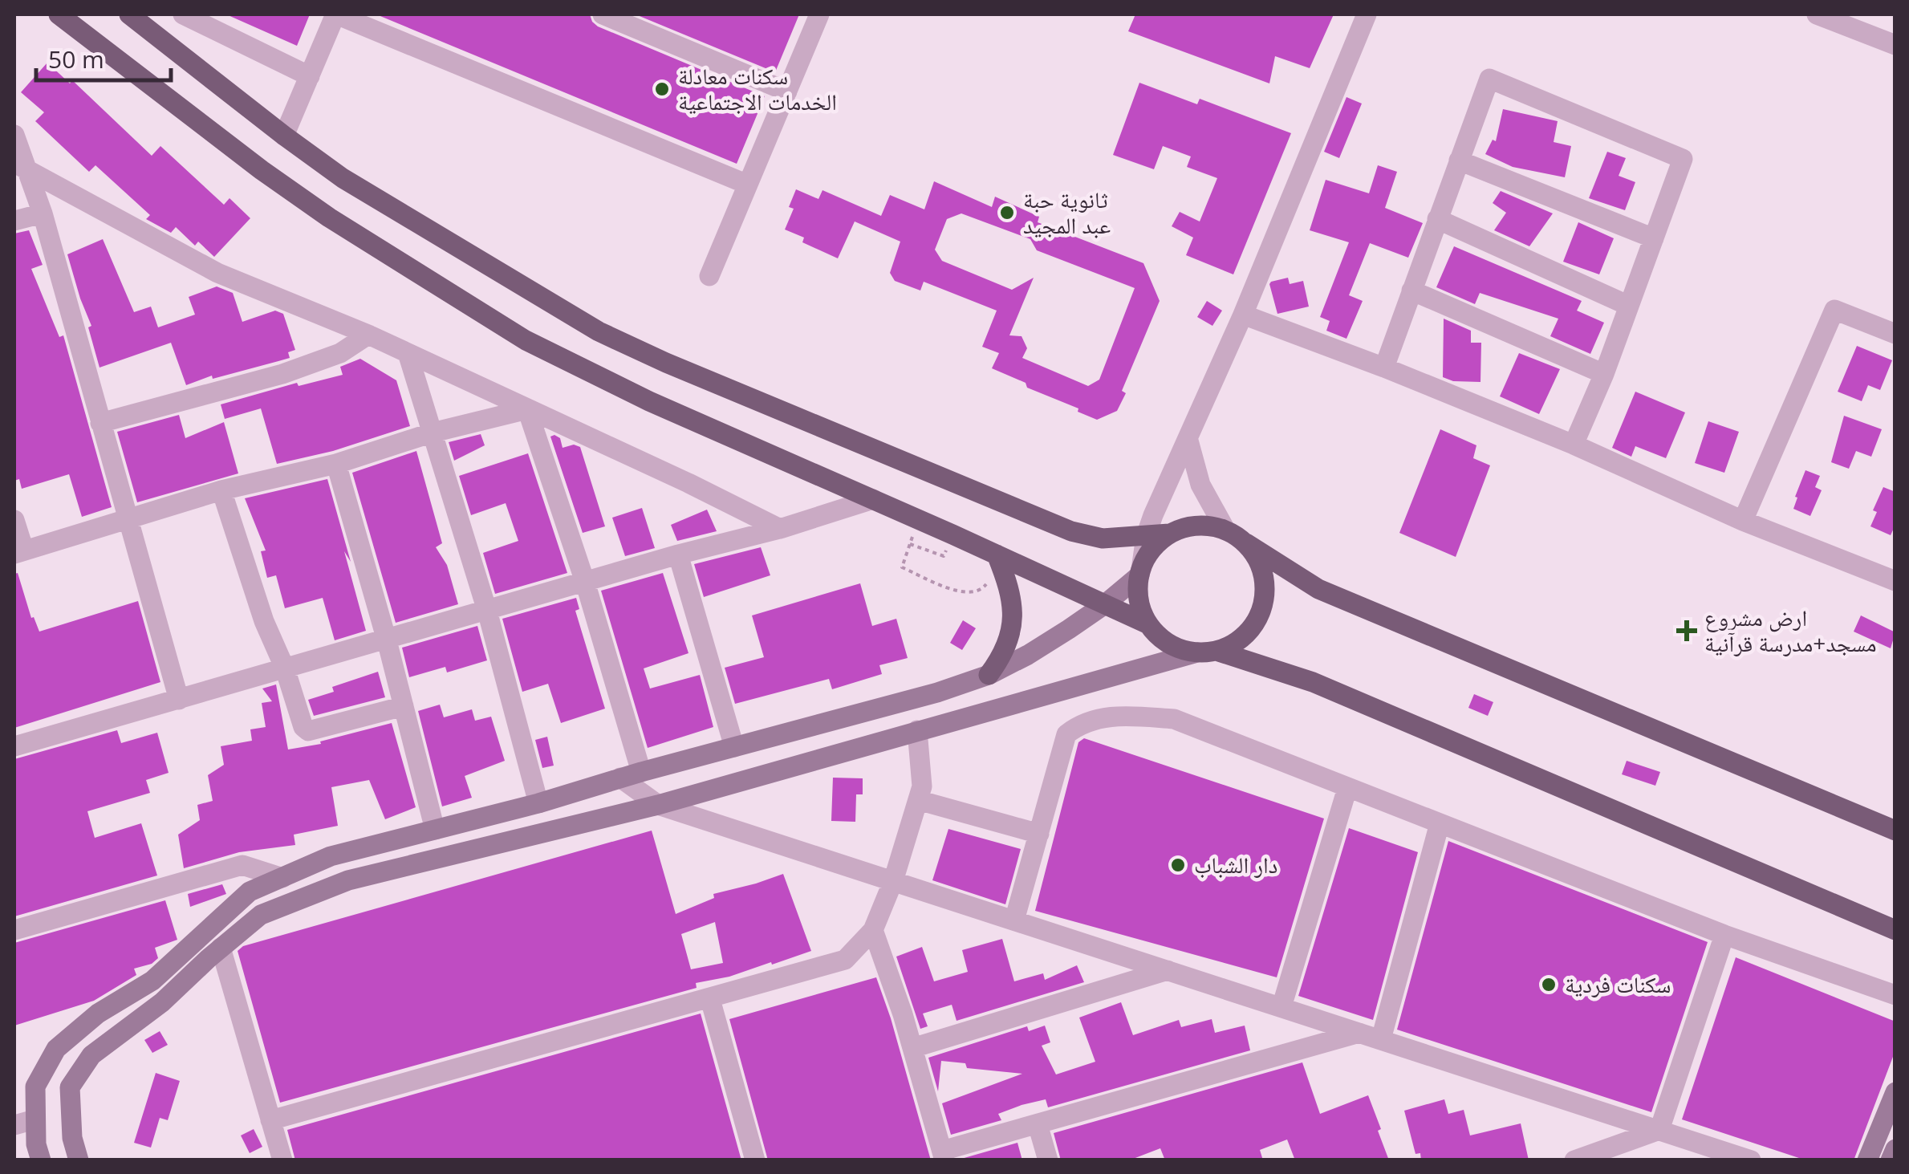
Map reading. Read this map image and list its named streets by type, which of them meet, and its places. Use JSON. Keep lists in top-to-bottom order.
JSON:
{
  "places": {
    "other": [
      "سكنات معادلة الخدمات الاجتماعية",
      "ثانوية حبة عبد المجيد",
      "دار الشباب",
      "سكنات فردية"
    ],
    "health": ["ارض مشروع مسجد+مدرسة قرآنية"]
  },
  "scale_bar": "50 m"
}
